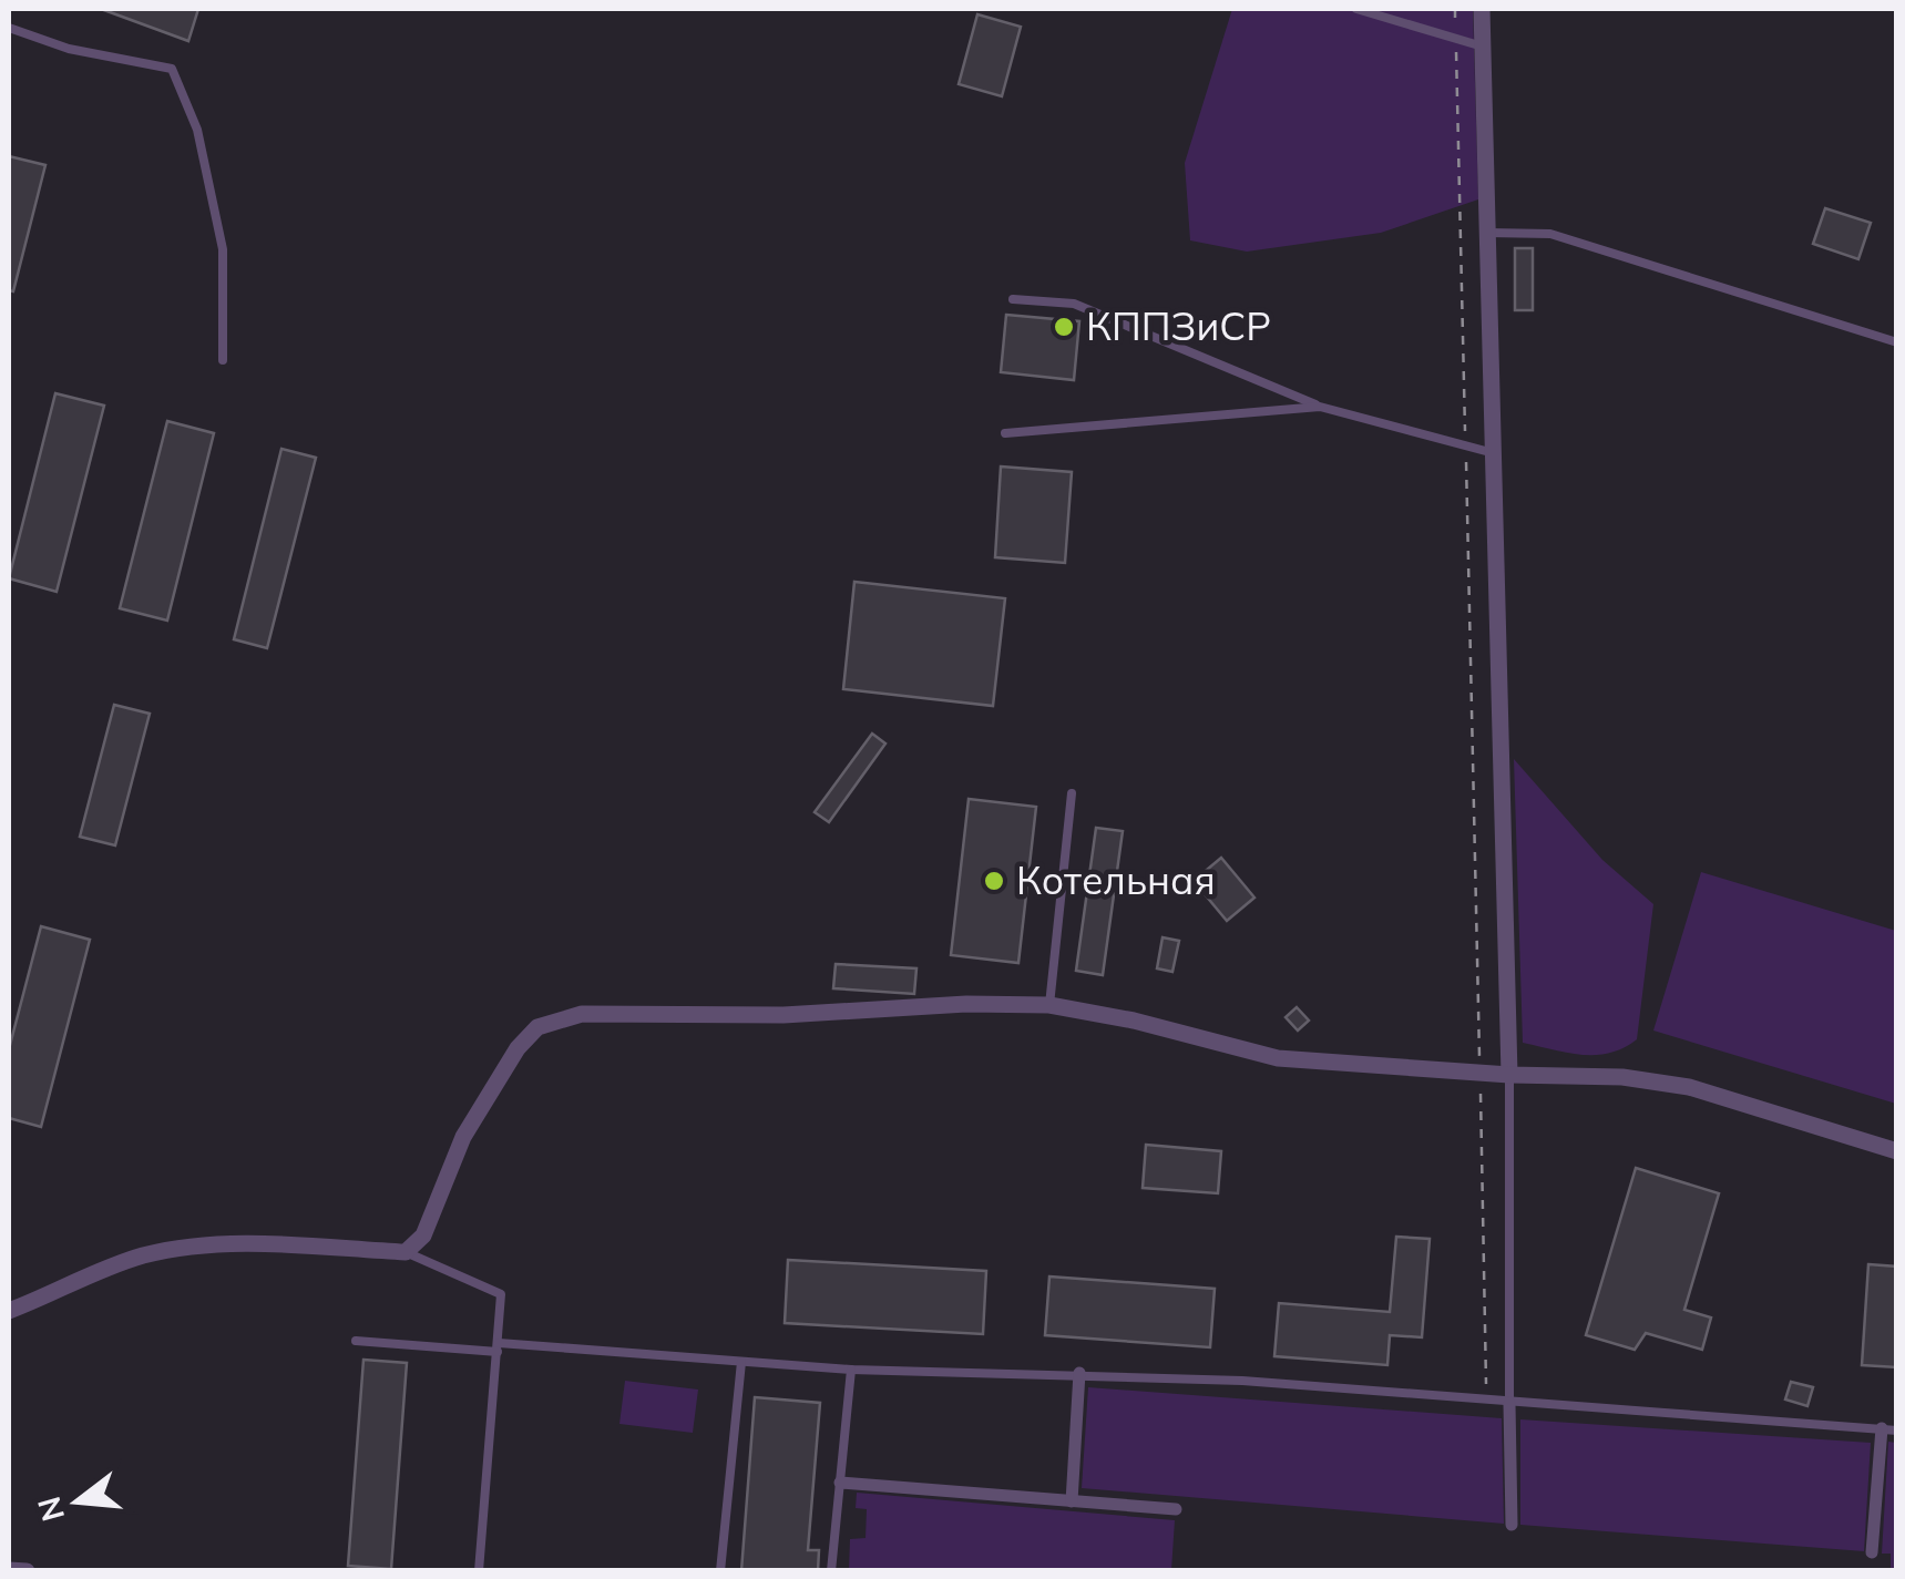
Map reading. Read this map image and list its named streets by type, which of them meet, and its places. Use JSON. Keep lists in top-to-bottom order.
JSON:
{
  "places": ["КППЗиСР", "Котельная"],
  "north": "left"
}
